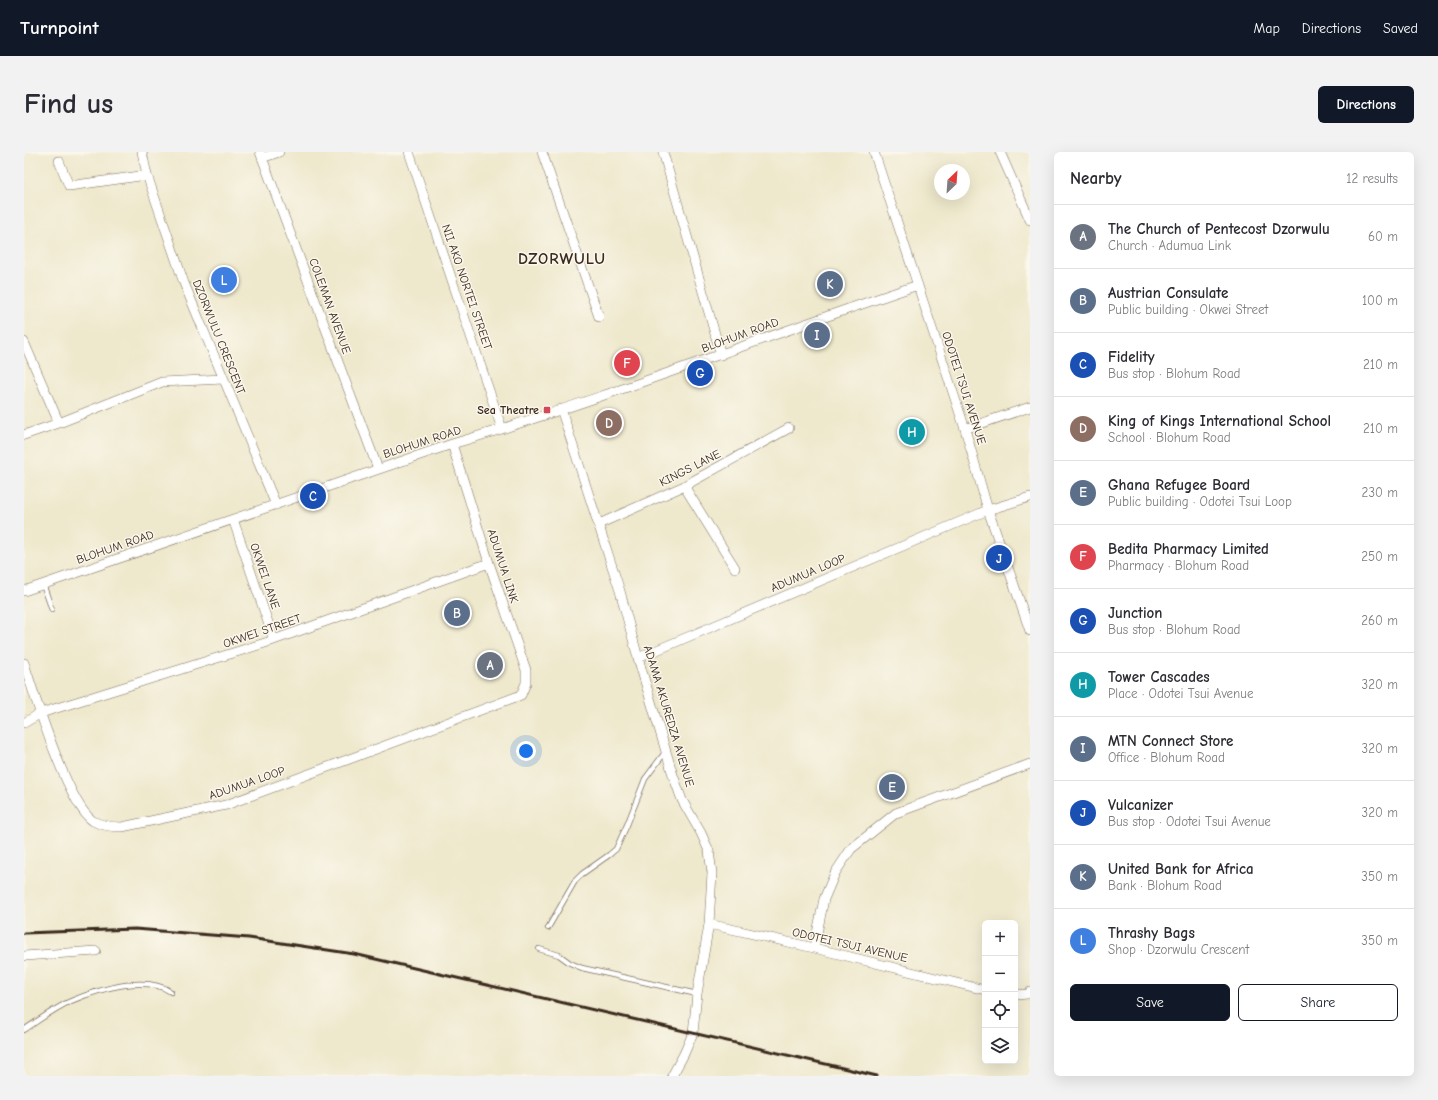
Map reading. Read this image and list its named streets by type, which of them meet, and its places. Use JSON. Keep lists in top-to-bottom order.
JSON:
{
  "streets": {
    "street": [
      "NII AKO NORTEI STREET",
      "COLEMAN AVENUE",
      "BLOHUM ROAD",
      "DZORWULU CRESCENT",
      "ODOTEI TSUI AVENUE",
      "KINGS LANE",
      "ADUMUA LINK",
      "ADUMUA LOOP",
      "OKWEI LANE",
      "OKWEI STREET",
      "ADAMA AKUREDZA AVENUE"
    ]
  },
  "crossings": [
    ["NII AKO NORTEI STREET", "BLOHUM ROAD"],
    ["COLEMAN AVENUE", "BLOHUM ROAD"],
    ["BLOHUM ROAD", "DZORWULU CRESCENT"],
    ["BLOHUM ROAD", "ODOTEI TSUI AVENUE"],
    ["BLOHUM ROAD", "ADUMUA LINK"],
    ["BLOHUM ROAD", "OKWEI LANE"],
    ["BLOHUM ROAD", "ADAMA AKUREDZA AVENUE"],
    ["ODOTEI TSUI AVENUE", "ADUMUA LOOP"],
    ["ODOTEI TSUI AVENUE", "ADAMA AKUREDZA AVENUE"],
    ["KINGS LANE", "ADAMA AKUREDZA AVENUE"],
    ["ADUMUA LINK", "ADUMUA LOOP"],
    ["ADUMUA LINK", "OKWEI STREET"],
    ["ADUMUA LOOP", "OKWEI STREET"],
    ["ADUMUA LOOP", "ADAMA AKUREDZA AVENUE"],
    ["OKWEI LANE", "OKWEI STREET"]
  ],
  "districts": ["DZORWULU"],
  "places": {
    "transit": ["Sea Theatre"]
  },
  "north": "top right",
  "page": {
    "header": "Turnpoint",
    "nav": ["Map", "Directions", "Saved"],
    "buttons": [
      "Directions",
      ["Save", "Share"]
    ],
    "title": "Find us",
    "heading": ["Nearby", "12 results"],
    "list": [
      {
        "mark": "A",
        "name": "The Church of Pentecost Dzorwulu",
        "note": "Church · Adumua Link",
        "value": "60 m"
      },
      {
        "mark": "B",
        "name": "Austrian Consulate",
        "note": "Public building · Okwei Street",
        "value": "100 m"
      },
      {
        "mark": "C",
        "name": "Fidelity",
        "note": "Bus stop · Blohum Road",
        "value": "210 m"
      },
      {
        "mark": "D",
        "name": "King of Kings International School",
        "note": "School · Blohum Road",
        "value": "210 m"
      },
      {
        "mark": "E",
        "name": "Ghana Refugee Board",
        "note": "Public building · Odotei Tsui Loop",
        "value": "230 m"
      },
      {
        "mark": "F",
        "name": "Bedita Pharmacy Limited",
        "note": "Pharmacy · Blohum Road",
        "value": "250 m"
      },
      {
        "mark": "G",
        "name": "Junction",
        "note": "Bus stop · Blohum Road",
        "value": "260 m"
      },
      {
        "mark": "H",
        "name": "Tower Cascades",
        "note": "Place · Odotei Tsui Avenue",
        "value": "320 m"
      },
      {
        "mark": "I",
        "name": "MTN Connect Store",
        "note": "Office · Blohum Road",
        "value": "320 m"
      },
      {
        "mark": "J",
        "name": "Vulcanizer",
        "note": "Bus stop · Odotei Tsui Avenue",
        "value": "320 m"
      },
      {
        "mark": "K",
        "name": "United Bank for Africa",
        "note": "Bank · Blohum Road",
        "value": "350 m"
      },
      {
        "mark": "L",
        "name": "Thrashy Bags",
        "note": "Shop · Dzorwulu Crescent",
        "value": "350 m"
      }
    ],
    "pins": [
      "L",
      "K",
      "I",
      "F",
      "G",
      "D",
      "H",
      "C",
      "J",
      "B",
      "A",
      "E"
    ],
    "map_buttons": ["+", "−"]
  }
}
